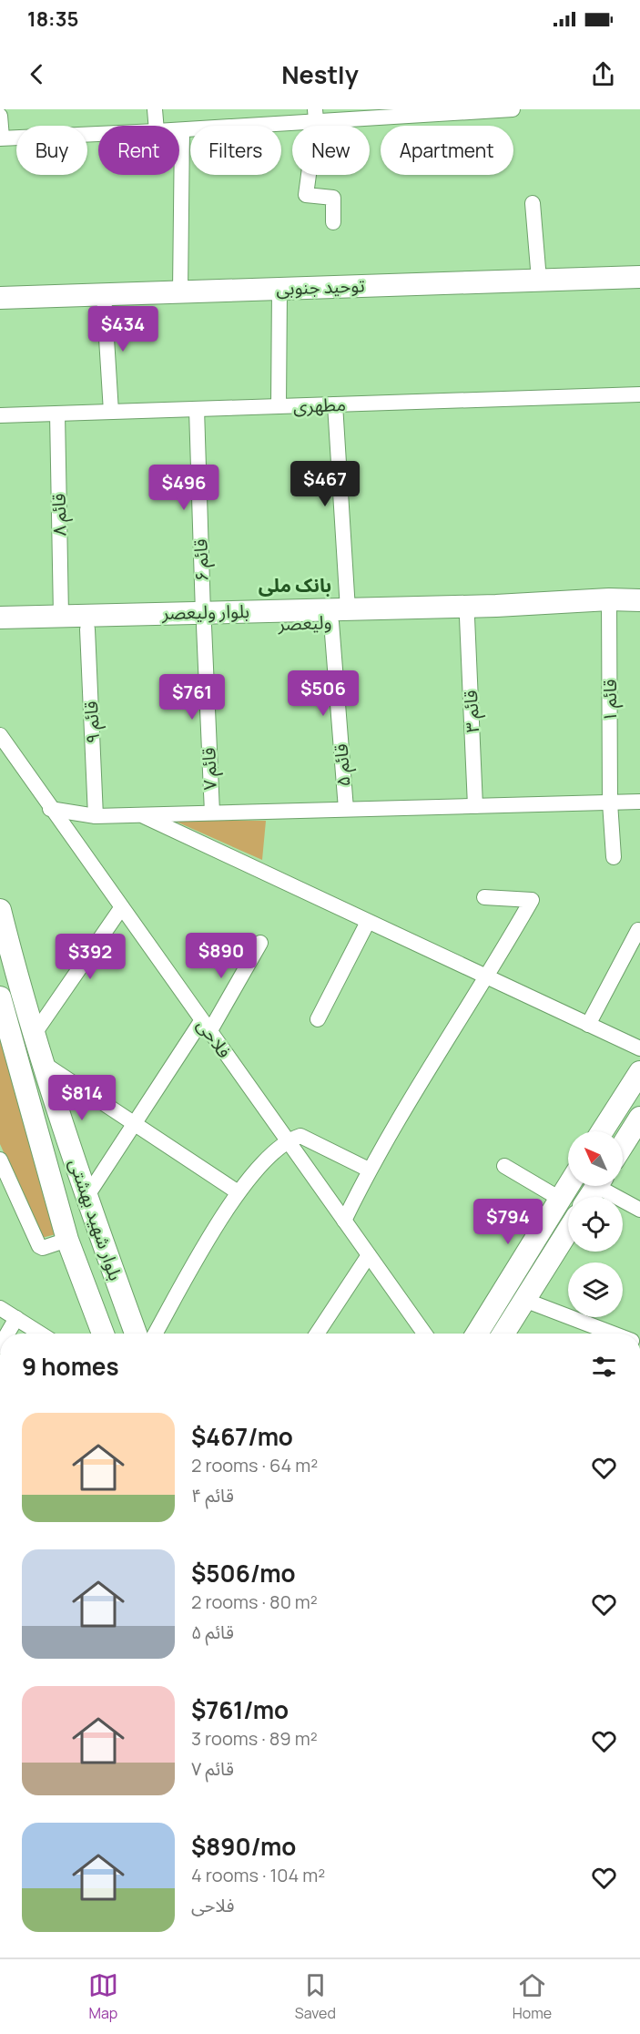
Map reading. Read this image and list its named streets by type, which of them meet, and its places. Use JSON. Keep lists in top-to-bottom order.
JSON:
{
  "streets": {
    "street": [
      "توحید جنوبی",
      "مطهری",
      "قائم ۸",
      "قائم ۶",
      "بلوار ولیعصر",
      "ولیعصر",
      "قائم ۱",
      "قائم ۳",
      "قائم ۹",
      "قائم ۵",
      "قائم ۷",
      "فلاحی",
      "بلوار شهید بهشتی"
    ]
  },
  "crossings": [
    ["مطهری", "قائم ۸"],
    ["مطهری", "قائم ۶"],
    ["مطهری", "قائم ۵"],
    ["قائم ۸", "بلوار ولیعصر"],
    ["قائم ۶", "بلوار ولیعصر"],
    ["قائم ۶", "قائم ۷"],
    ["بلوار ولیعصر", "ولیعصر"],
    ["بلوار ولیعصر", "قائم ۱"],
    ["بلوار ولیعصر", "قائم ۵"],
    ["بلوار ولیعصر", "قائم ۷"],
    ["ولیعصر", "قائم ۱"],
    ["ولیعصر", "قائم ۳"],
    ["ولیعصر", "قائم ۵"]
  ],
  "districts": ["بانک ملی"],
  "north": "top left",
  "page": {
    "status": "18:35",
    "header": "Nestly",
    "chip": [
      "Buy",
      "Rent",
      "Filters",
      "New",
      "Apartment"
    ],
    "price": [
      "$434",
      "$467",
      "$496",
      "$506",
      "$761",
      "$890",
      "$392",
      "$814",
      "$794"
    ],
    "heading": "9 homes",
    "list": [
      {
        "name": "$467/mo",
        "note": "2 rooms · 64 m² · قائم ۴"
      },
      {
        "name": "$506/mo",
        "note": "2 rooms · 80 m² · قائم ۵"
      },
      {
        "name": "$761/mo",
        "note": "3 rooms · 89 m² · قائم ۷"
      },
      {
        "name": "$890/mo",
        "note": "4 rooms · 104 m² · فلاحی"
      }
    ],
    "tabs": ["Map", "Saved", "Home"]
  }
}
